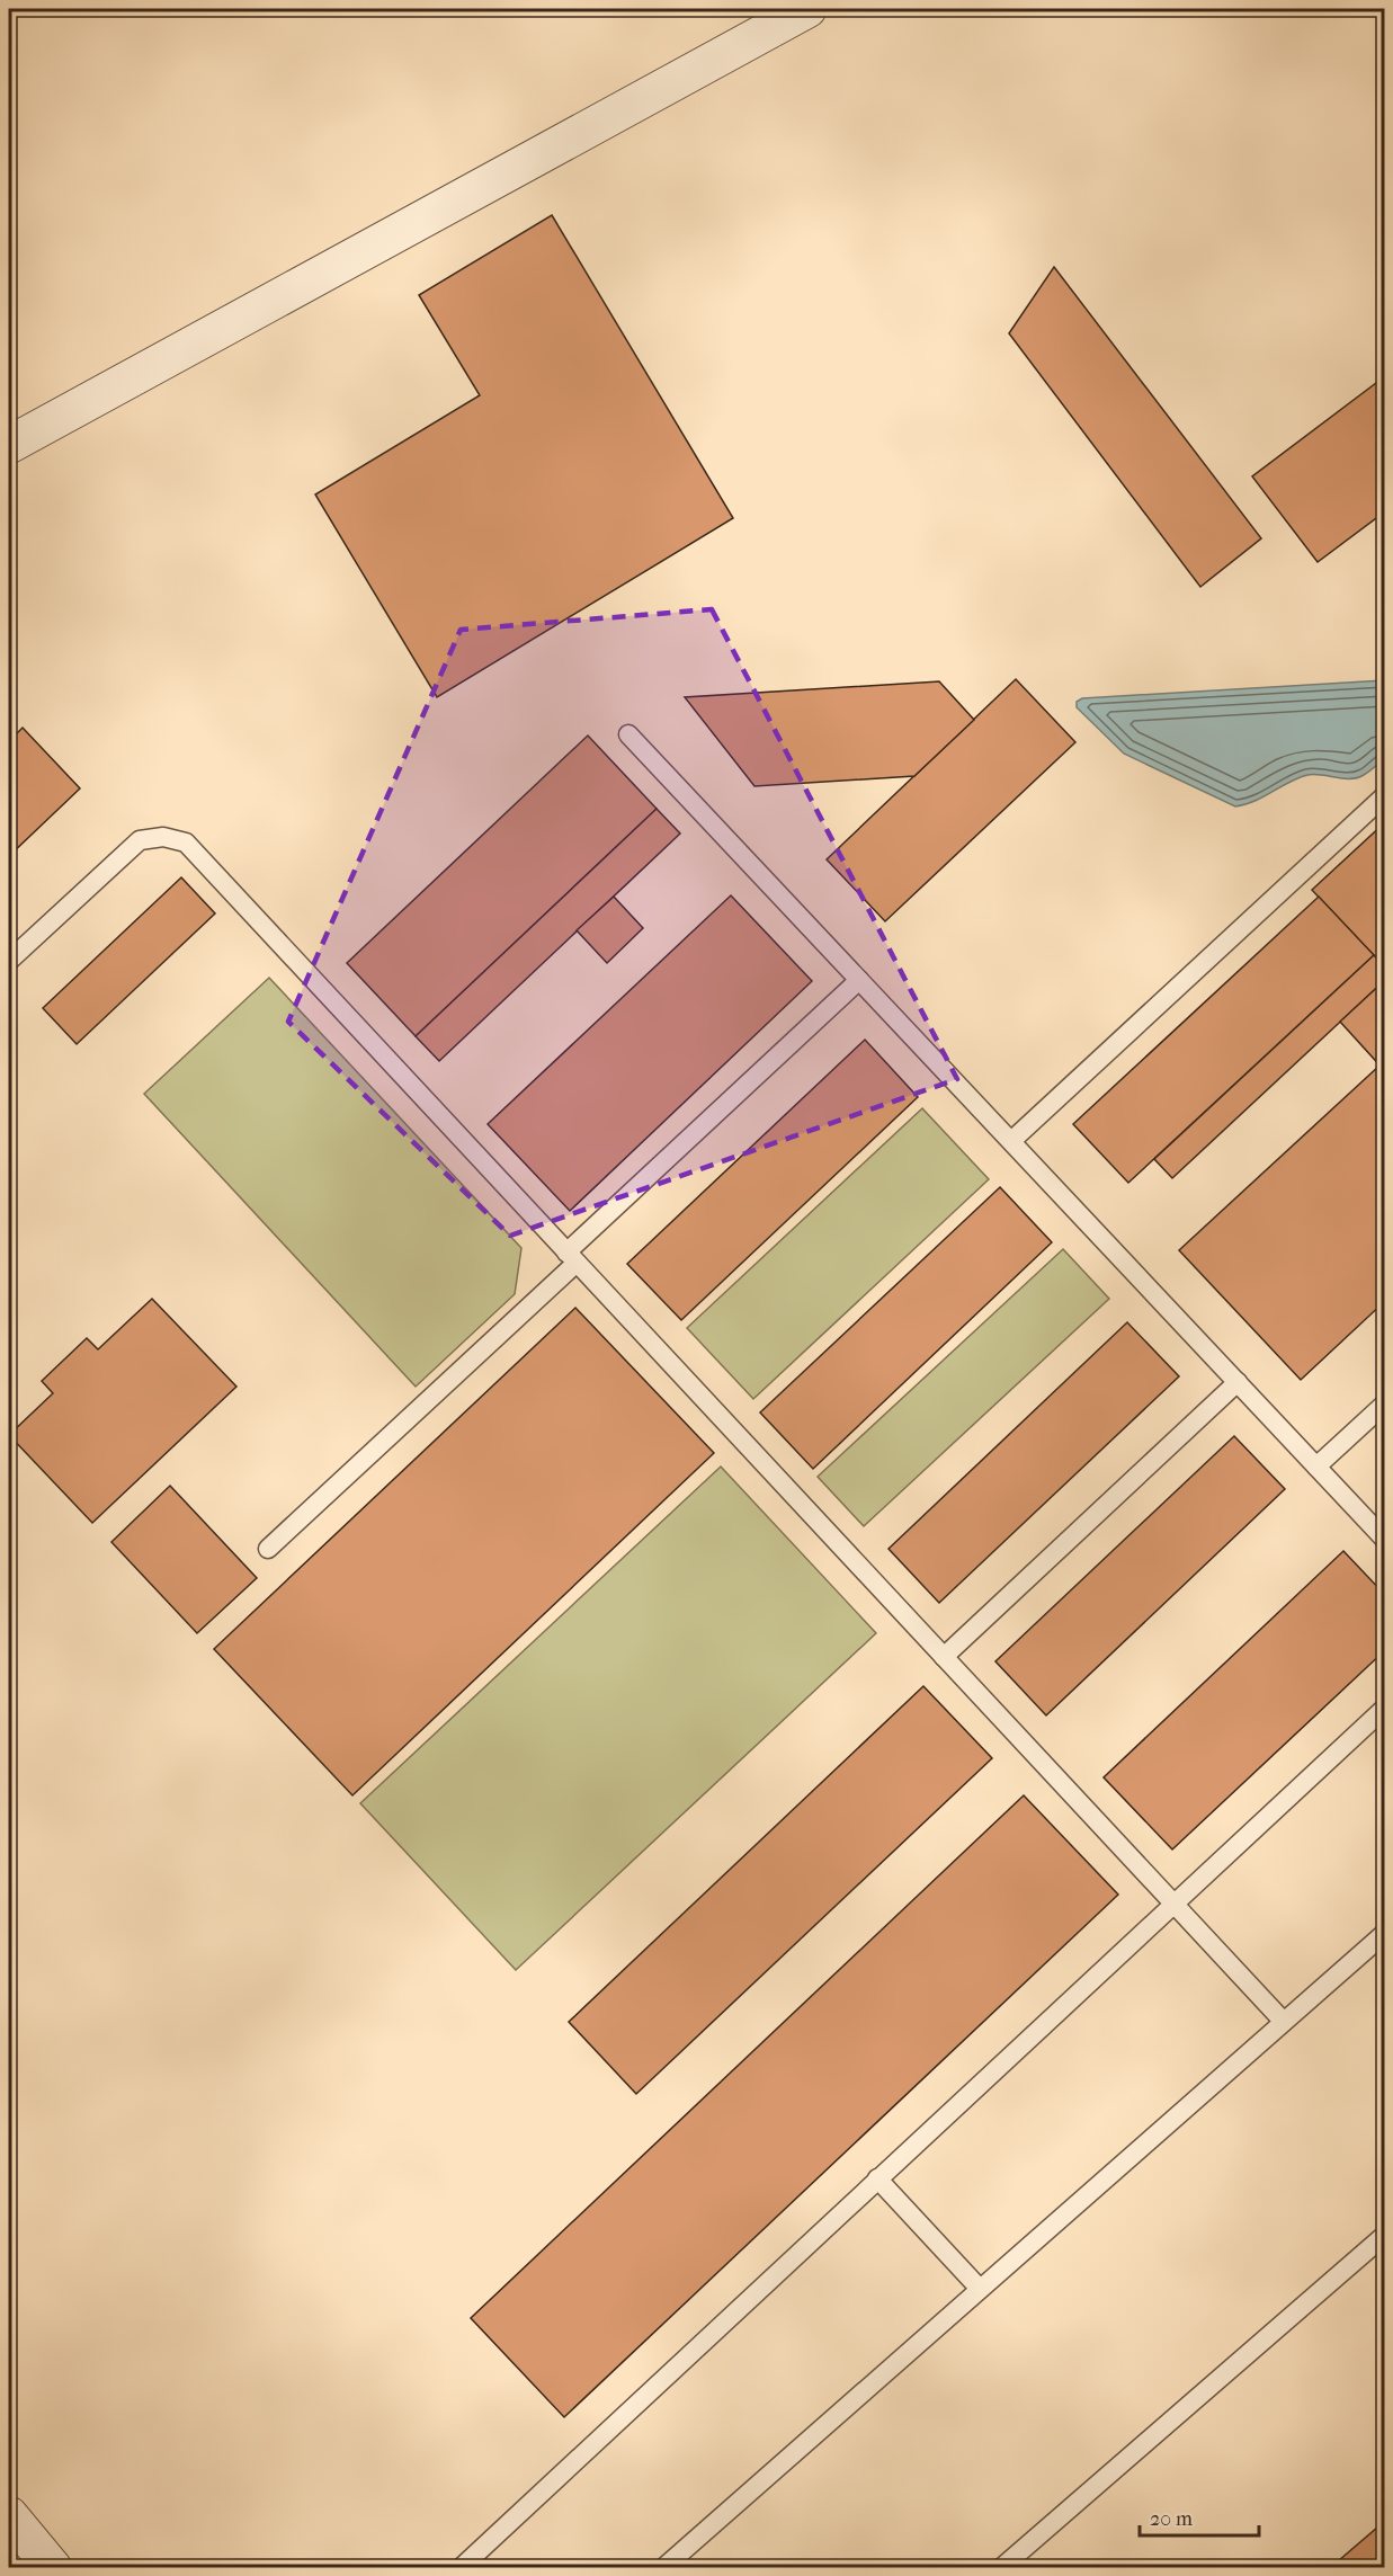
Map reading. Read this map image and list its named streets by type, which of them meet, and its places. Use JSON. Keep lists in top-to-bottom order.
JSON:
{
  "scale_bar": "20 m"
}
